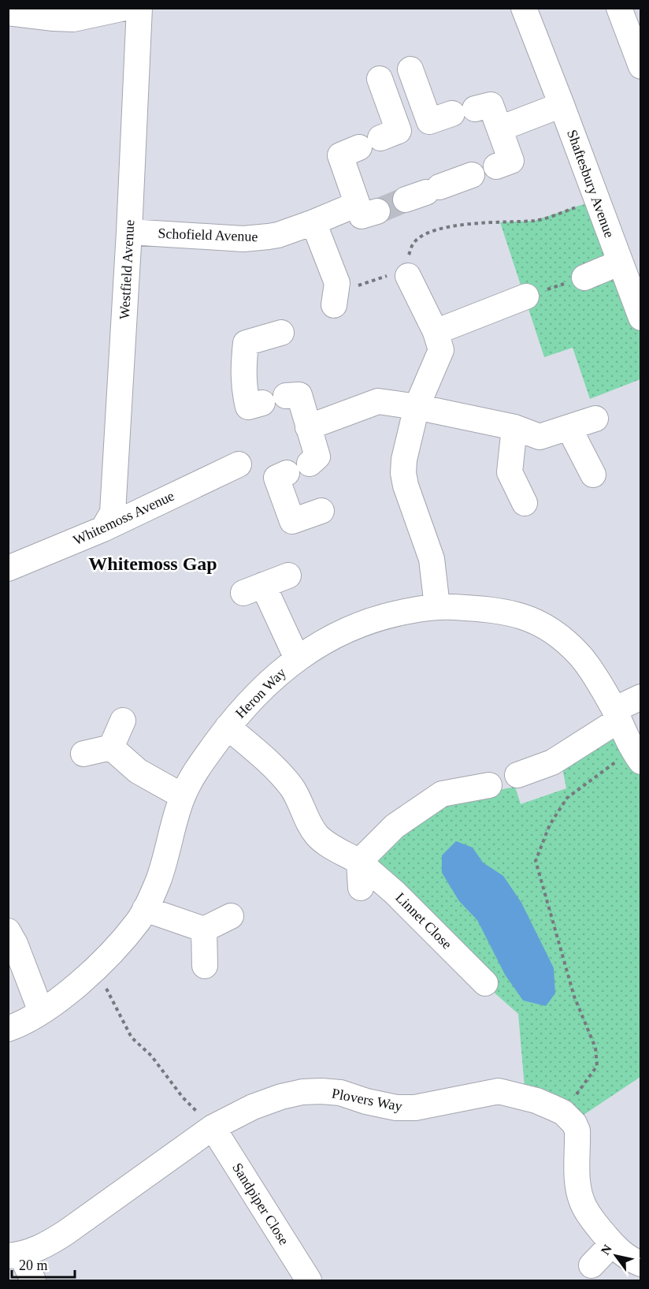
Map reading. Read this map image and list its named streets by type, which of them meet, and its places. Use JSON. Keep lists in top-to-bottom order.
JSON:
{
  "streets": {
    "street": [
      "Shaftesbury Avenue",
      "Schofield Avenue",
      "Westfield Avenue",
      "Whitemoss Avenue",
      "Heron Way",
      "Linnet Close",
      "Plovers Way",
      "Sandpiper Close"
    ]
  },
  "crossings": [
    ["Schofield Avenue", "Westfield Avenue"],
    ["Westfield Avenue", "Whitemoss Avenue"],
    ["Heron Way", "Linnet Close"],
    ["Plovers Way", "Sandpiper Close"]
  ],
  "districts": ["Whitemoss Gap"],
  "scale_bar": "20 m",
  "north": "top left"
}
